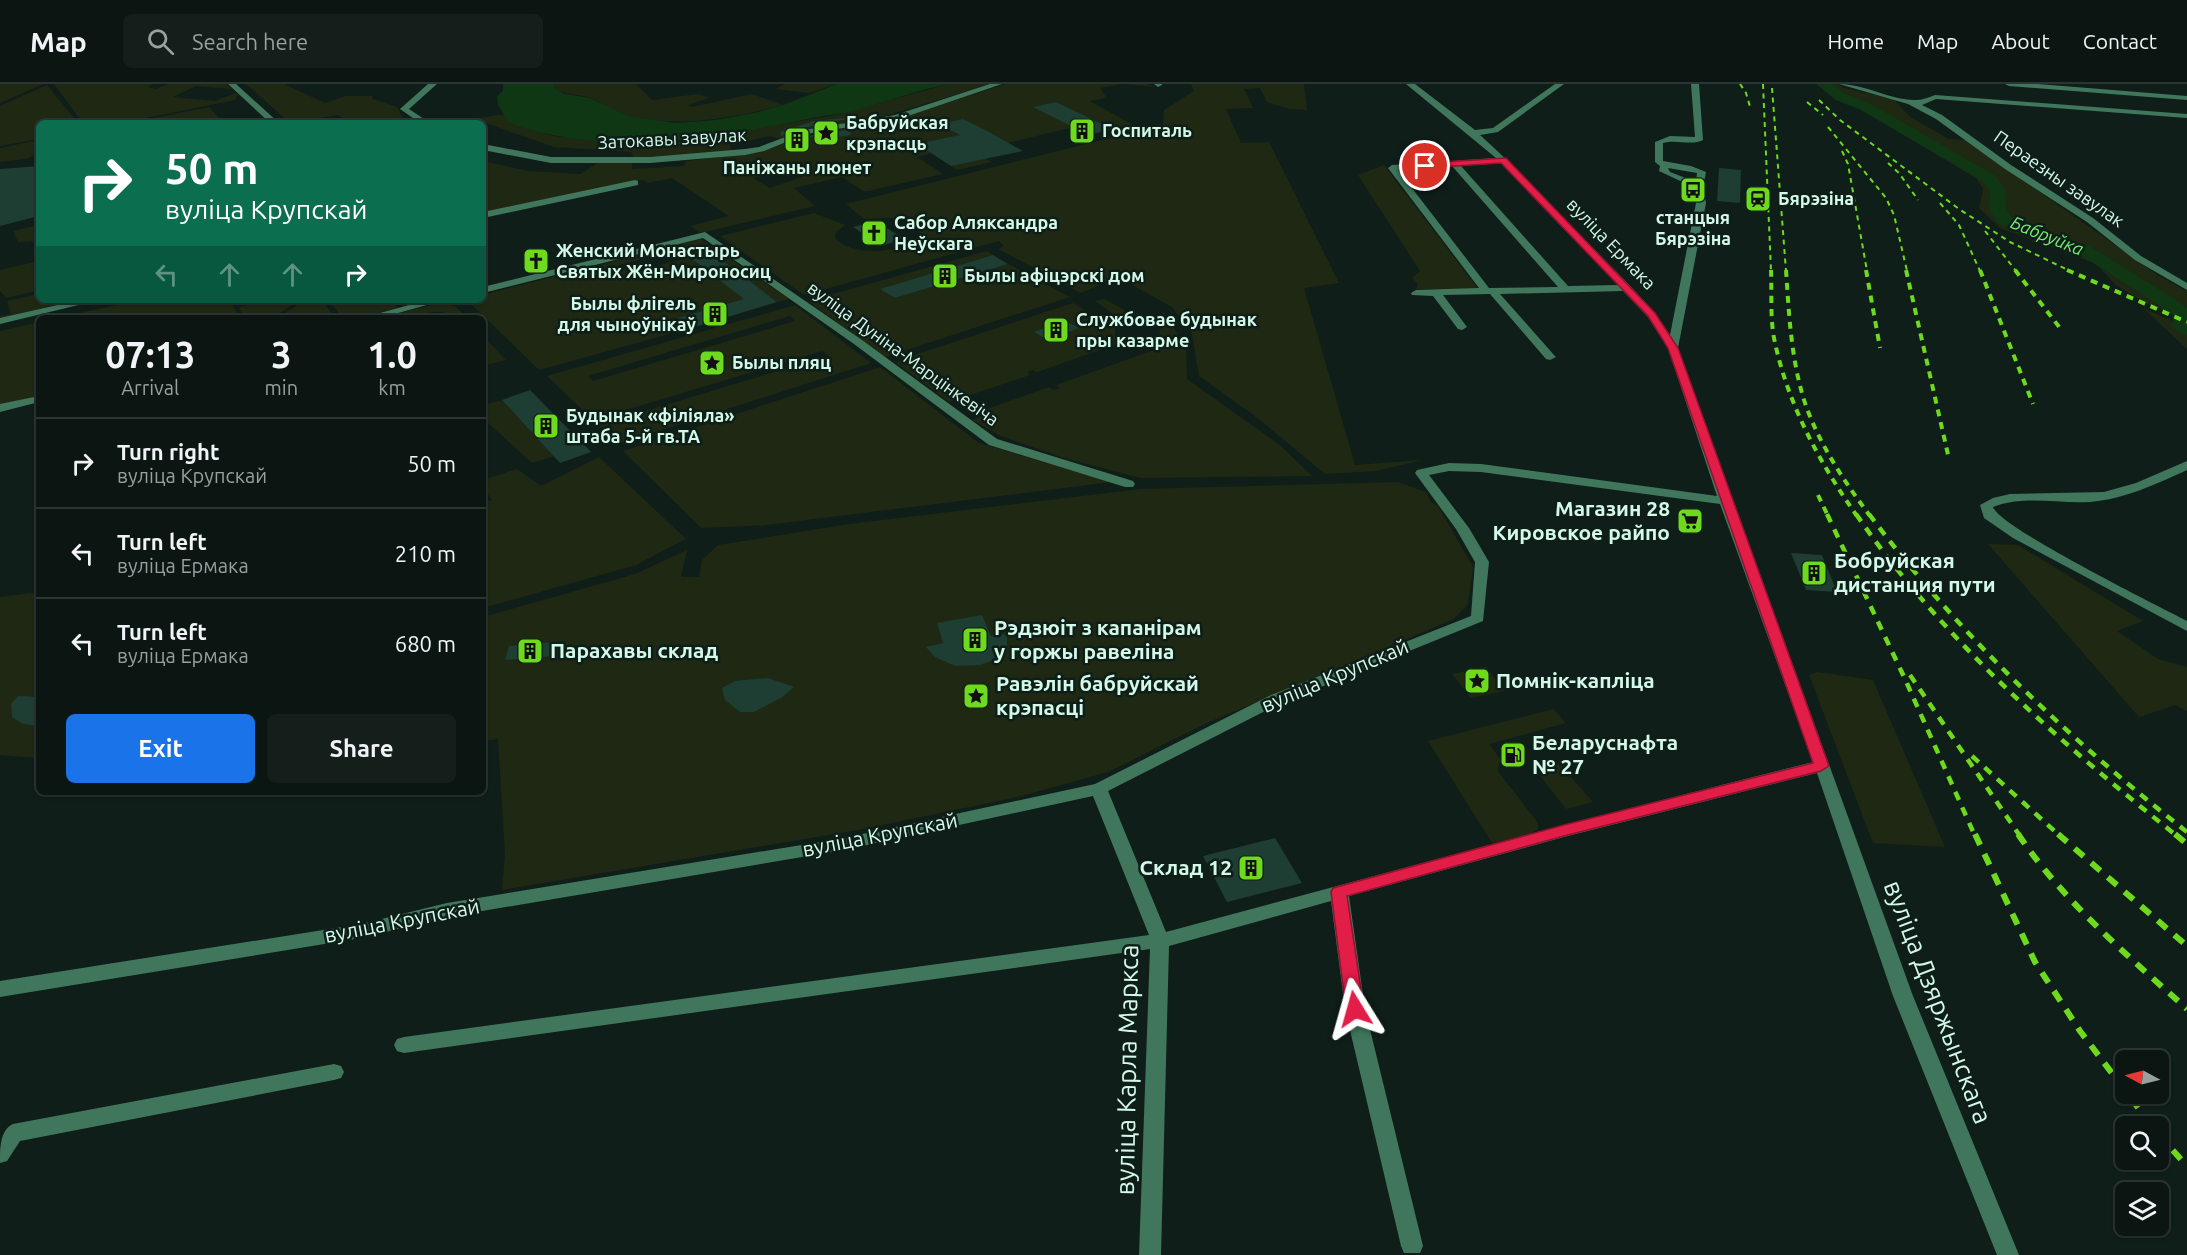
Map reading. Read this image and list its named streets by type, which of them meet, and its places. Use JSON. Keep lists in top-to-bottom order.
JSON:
{
  "streets": {
    "street": [
      "Затокавы завулак",
      "Пераезны завулак",
      "вуліца Ермака",
      "вуліца Дуніна-Марцінкевіча",
      "вуліца Крупскай",
      "вуліца Дзяржынскага",
      "вуліца Карла Маркса"
    ]
  },
  "crossings": [
    ["вуліца Ермака", "вуліца Крупскай"],
    ["вуліца Ермака", "вуліца Дзяржынскага"],
    ["вуліца Крупскай", "вуліца Карла Маркса"]
  ],
  "water": ["Бабруйка"],
  "places": {
    "building": [
      "Госпиталь",
      "Паніжаны люнет",
      "Былы афіцэрскі дом",
      "Былы флігель для чыноўнікаў",
      "Службовае будынак пры казарме",
      "Будынак «філіяла» штаба 5-й гв.ТА",
      "Бобруйская дистанция пути",
      "Рэдзюіт з капанірам у горжы равеліна",
      "Парахавы склад",
      "Склад 12"
    ],
    "place": [
      "Бабруйская крэпасць",
      "Былы пляц",
      "Помнік-капліца",
      "Равэлін бабруйскай крэпасці"
    ],
    "bus stop": ["станцыя Бярэзіна"],
    "station": ["Бярэзіна"],
    "church": ["Сабор Аляксандра Неўскага", "Женский Монастырь Святых Жён-Мироносиц"],
    "supermarket": ["Магазин 28 Кировское райпо"],
    "fuel station": ["Беларуснафта № 27"]
  },
  "north": "left",
  "page": {
    "header": "Map",
    "search": "Search here",
    "nav": [
      "Home",
      "Map",
      "About",
      "Contact"
    ],
    "turn": ["50 m", "вуліца Крупскай"],
    "eta": [
      "07:13",
      "Arrival",
      "3",
      "min",
      "1.0",
      "km"
    ],
    "list": [
      {
        "name": "Turn right",
        "note": "вуліца Крупскай",
        "value": "50 m"
      },
      {
        "name": "Turn left",
        "note": "вуліца Ермака",
        "value": "210 m"
      },
      {
        "name": "Turn left",
        "note": "вуліца Ермака",
        "value": "680 m"
      }
    ],
    "buttons": ["Exit", "Share"]
  }
}
